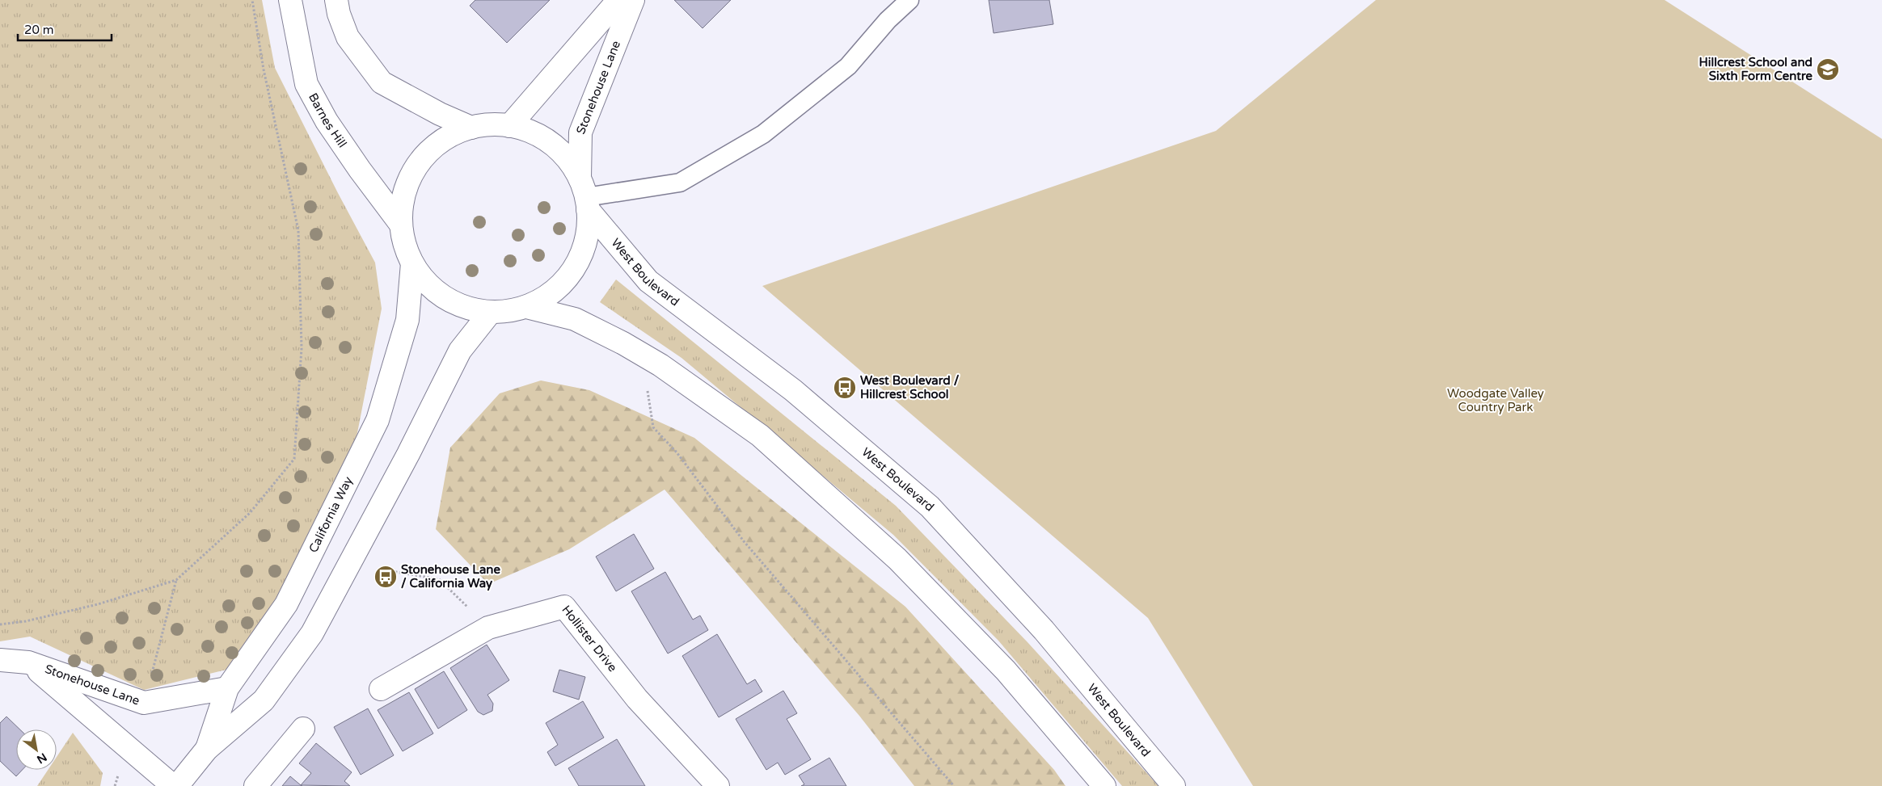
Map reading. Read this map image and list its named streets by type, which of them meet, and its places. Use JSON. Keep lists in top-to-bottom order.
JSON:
{
  "streets": {
    "main road": [
      "Stonehouse Lane",
      "Barnes Hill",
      "West Boulevard",
      "California Way",
      "Hollister Drive"
    ]
  },
  "crossings": [
    ["Stonehouse Lane", "West Boulevard"],
    ["Stonehouse Lane", "California Way"],
    ["Barnes Hill", "West Boulevard"],
    ["West Boulevard", "California Way"]
  ],
  "parks": ["Woodgate Valley Country Park"],
  "places": {
    "school or university": ["Hillcrest School and Sixth Form Centre"],
    "bus stop": ["West Boulevard / Hillcrest School", "Stonehouse Lane / California Way"]
  },
  "scale_bar": "20 m",
  "north": "bottom right"
}
